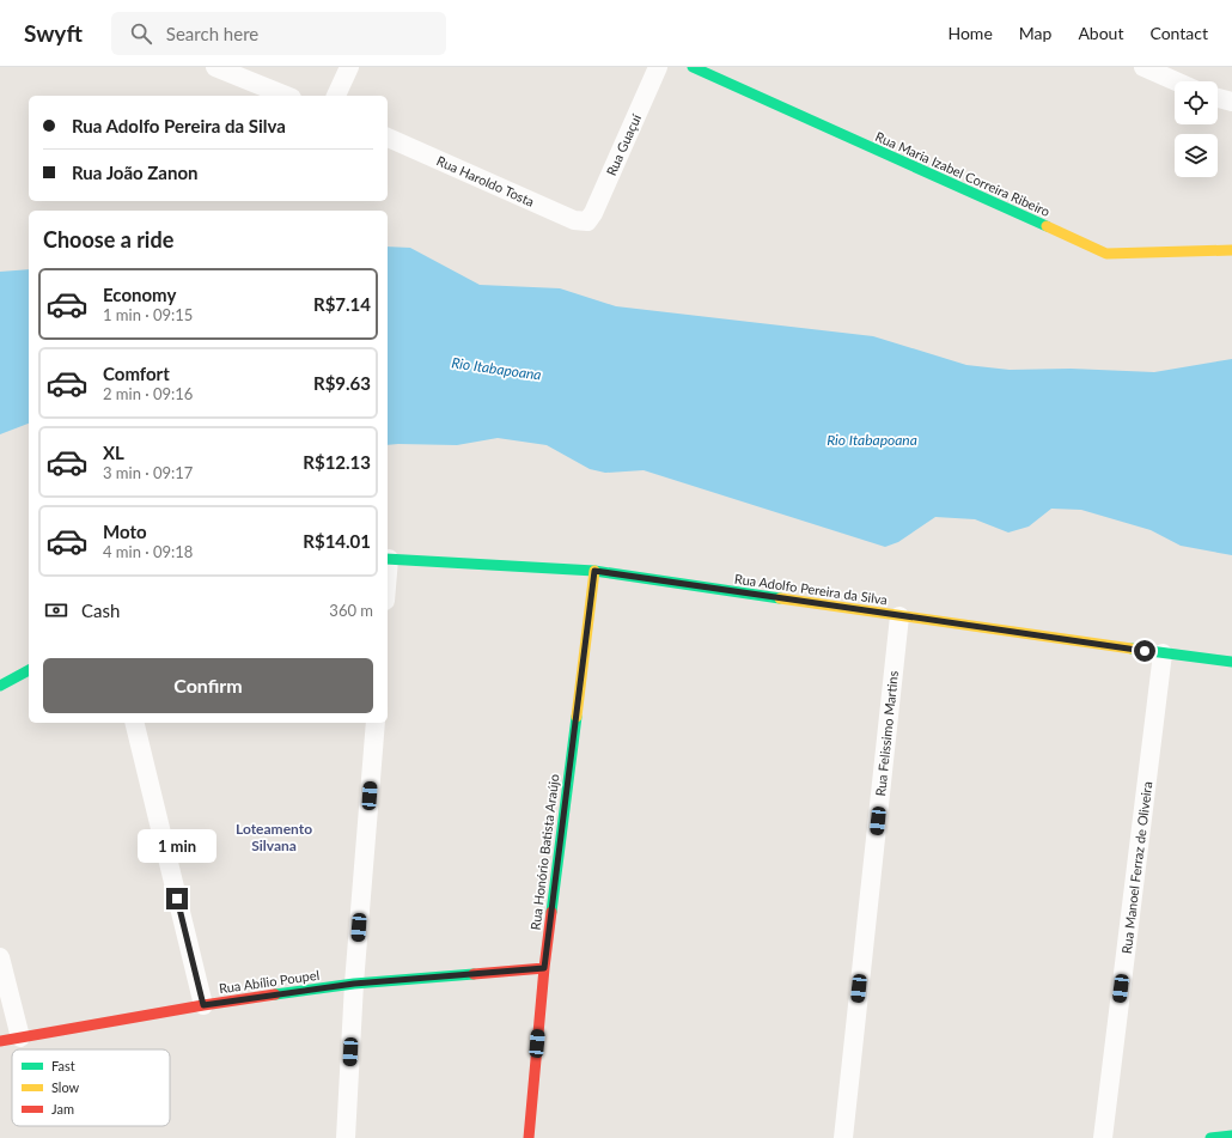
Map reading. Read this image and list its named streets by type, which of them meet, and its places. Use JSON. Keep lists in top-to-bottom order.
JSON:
{
  "streets": {
    "street": [
      "Rua Guaçuí",
      "Rua Maria Izabel Correira Ribeiro",
      "Rua Haroldo Tosta",
      "Rua Adolfo Pereira da Silva",
      "Rua Felissimo Martins",
      "Rua Honório Batista Araújo",
      "Rua Manoel Ferraz de Oliveira",
      "Rua Abílio Poupel"
    ]
  },
  "crossings": [
    ["Rua Guaçuí", "Rua Haroldo Tosta"],
    ["Rua Adolfo Pereira da Silva", "Rua Felissimo Martins"],
    ["Rua Adolfo Pereira da Silva", "Rua Honório Batista Araújo"],
    ["Rua Adolfo Pereira da Silva", "Rua Manoel Ferraz de Oliveira"],
    ["Rua Honório Batista Araújo", "Rua Abílio Poupel"]
  ],
  "districts": ["Loteamento Silvana"],
  "water": ["Rio Itabapoana"],
  "legend": ["Fast", "Slow", "Jam"],
  "page": {
    "header": "Swyft",
    "search": "Search here",
    "nav": [
      "Home",
      "Map",
      "About",
      "Contact"
    ],
    "banner": ["Rua Adolfo Pereira da Silva", "Rua João Zanon"],
    "heading": "Choose a ride",
    "list": [
      {
        "name": "Economy",
        "note": "1 min · 09:15",
        "value": "R$7.14"
      },
      {
        "name": "Comfort",
        "note": "2 min · 09:16",
        "value": "R$9.63"
      },
      {
        "name": "XL",
        "note": "3 min · 09:17",
        "value": "R$12.13"
      },
      {
        "name": "Moto",
        "note": "4 min · 09:18",
        "value": "R$14.01"
      }
    ],
    "pay": ["Cash", "360 m"],
    "buttons": "Confirm",
    "bubble": "1 min"
  }
}
